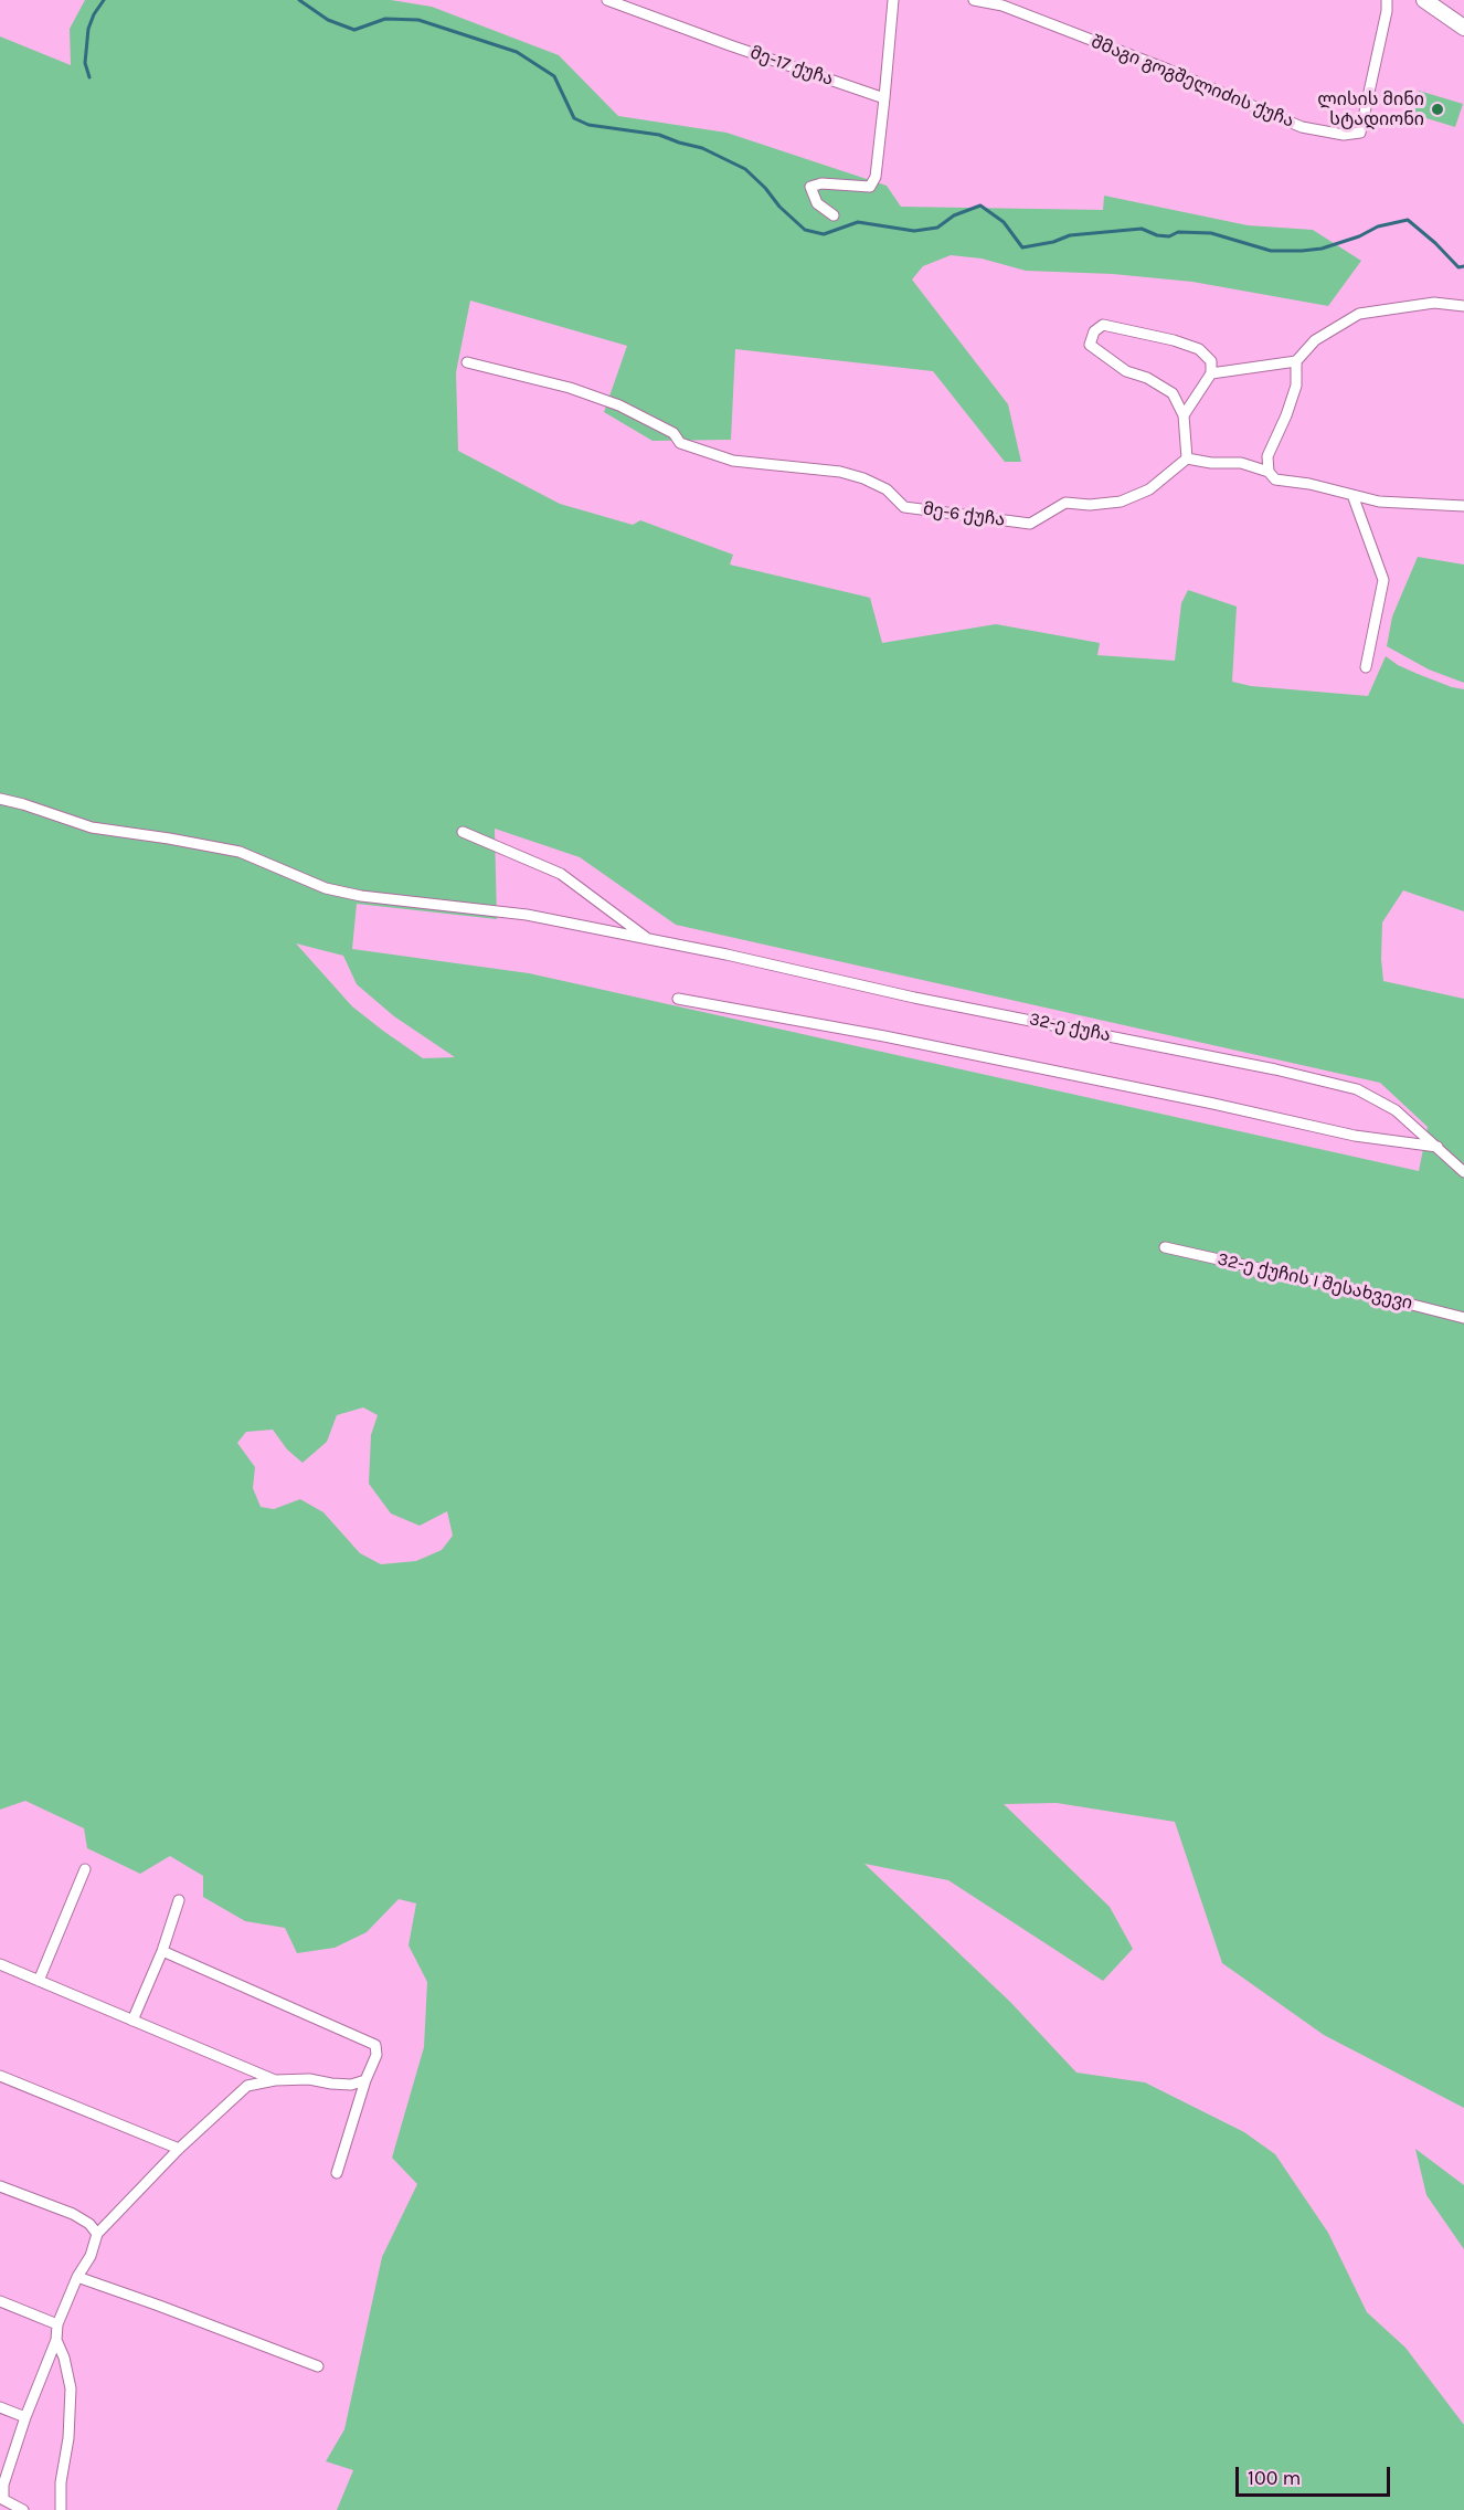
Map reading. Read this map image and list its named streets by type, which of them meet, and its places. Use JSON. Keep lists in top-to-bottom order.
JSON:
{
  "streets": {
    "street": [
      "მე-17 ქუჩა",
      "შმაგი გოგშელიძის ქუჩა",
      "მე-6 ქუჩა",
      "32-ე ქუჩა",
      "32-ე ქუჩის I შესახვევი"
    ]
  },
  "places": ["ლისის მინი სტადიონი"],
  "scale_bar": "100 m"
}
